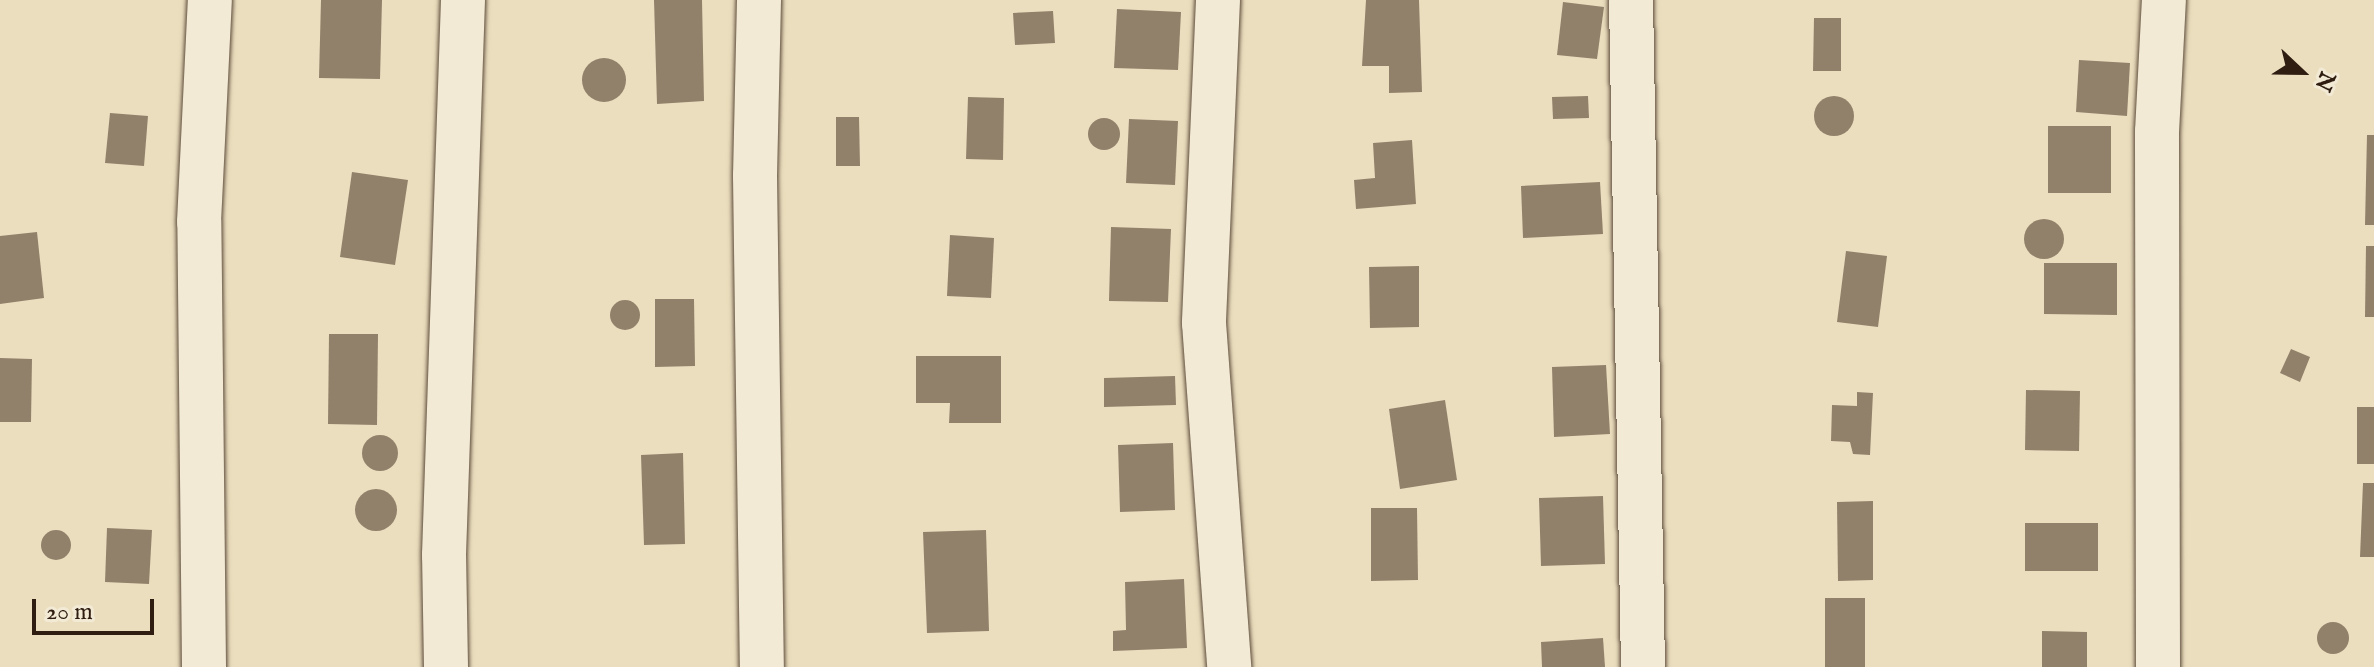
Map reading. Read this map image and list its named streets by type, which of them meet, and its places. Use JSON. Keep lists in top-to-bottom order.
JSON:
{
  "scale_bar": "20 m",
  "north": "right"
}
